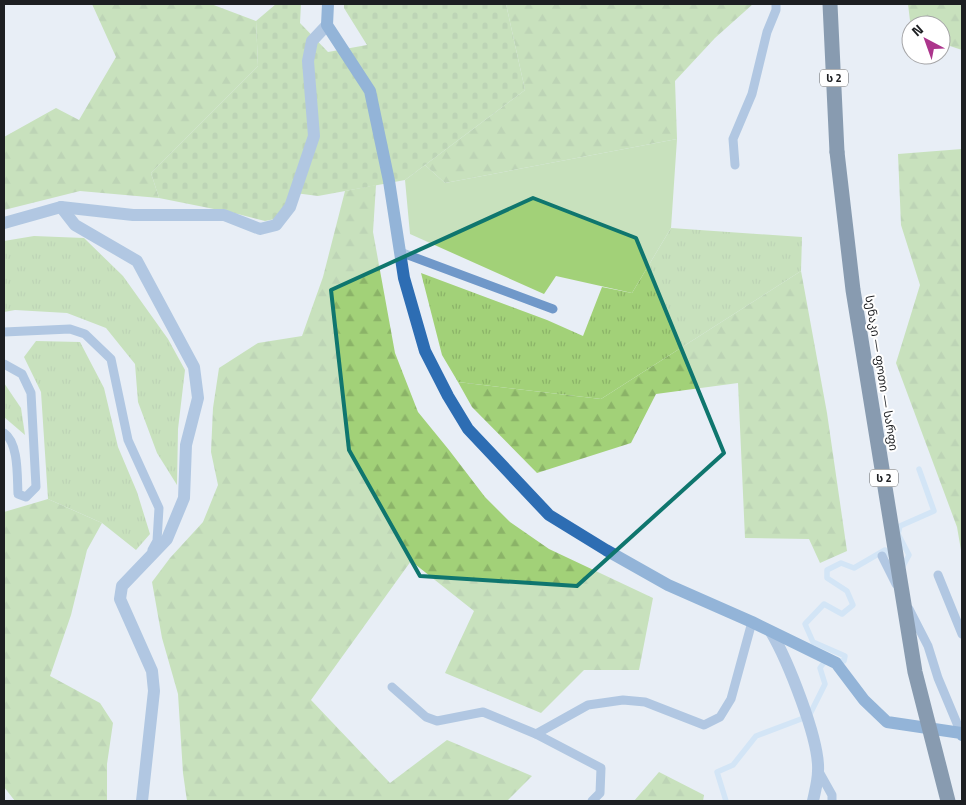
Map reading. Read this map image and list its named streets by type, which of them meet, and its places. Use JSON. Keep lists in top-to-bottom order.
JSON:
{
  "streets": {
    "highway": ["ს 2", "სენაკი — ფოთი — სარფი"]
  },
  "north": "top left"
}
